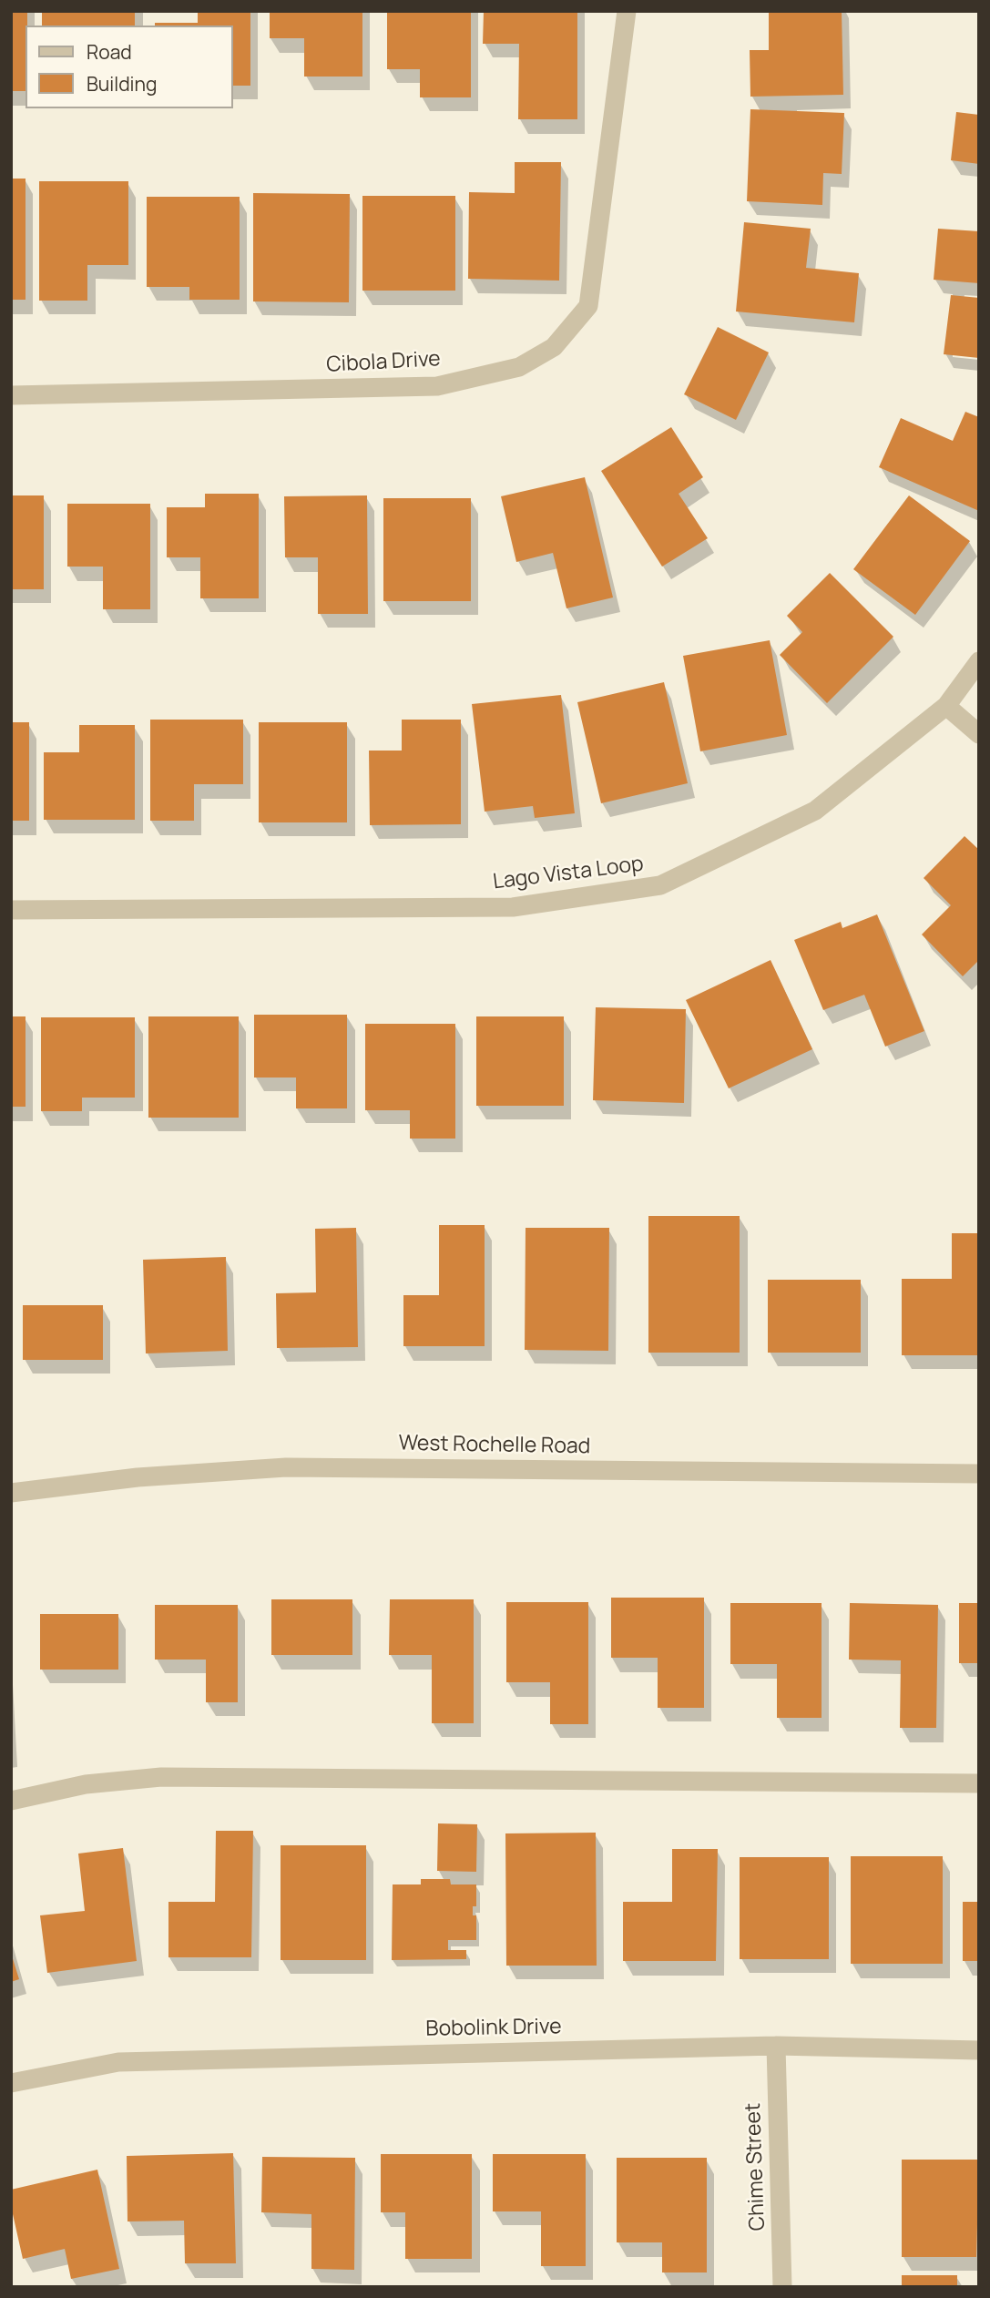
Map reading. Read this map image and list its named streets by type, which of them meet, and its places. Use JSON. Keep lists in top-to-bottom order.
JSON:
{
  "streets": {
    "street": [
      "Cibola Drive",
      "Lago Vista Loop",
      "West Rochelle Road",
      "Bobolink Drive",
      "Chime Street"
    ]
  },
  "crossings": [
    ["Bobolink Drive", "Chime Street"]
  ],
  "legend": ["Road", "Building"]
}
